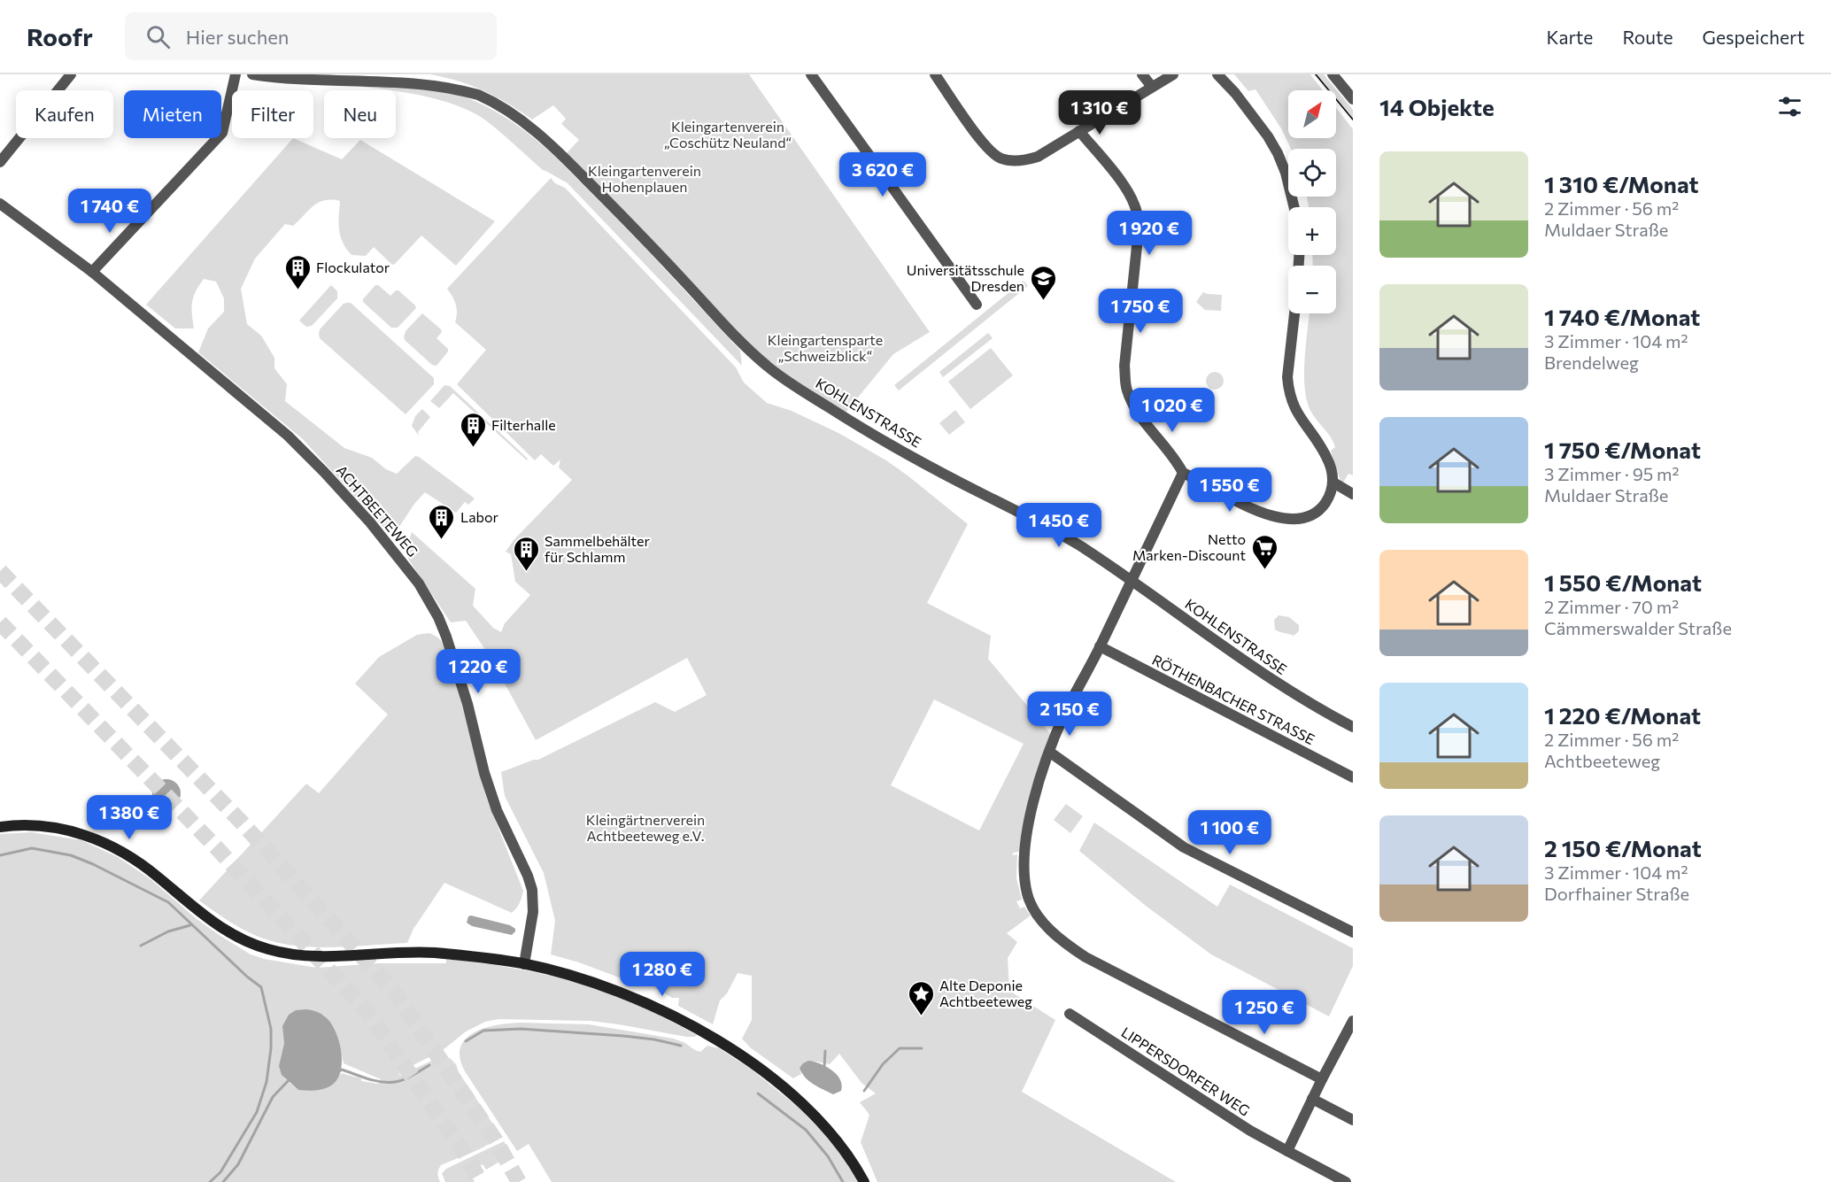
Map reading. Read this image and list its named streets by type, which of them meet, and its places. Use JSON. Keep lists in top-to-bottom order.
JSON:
{
  "streets": {
    "street": [
      "KOHLENSTRASSE",
      "ACHTBEETEWEG",
      "RÖTHENBACHER STRASSE",
      "LIPPERSDORFER WEG"
    ]
  },
  "parks": [
    "Kleingartenverein „Coschütz Neuland“",
    "Kleingartenverein Hohenplauen",
    "Kleingartensparte „Schweizblick“",
    "Kleingärtnerverein Achtbeeteweg e.V."
  ],
  "places": {
    "building": [
      "Flockulator",
      "Filterhalle",
      "Labor",
      "Sammelbehälter für Schlamm"
    ],
    "school or university": ["Universitätsschule Dresden"],
    "supermarket": ["Netto Marken-Discount"],
    "place": ["Alte Deponie Achtbeeteweg"]
  },
  "north": "top right",
  "page": {
    "header": "Roofr",
    "search": "Hier suchen",
    "nav": ["Karte", "Route", "Gespeichert"],
    "heading": "14 Objekte",
    "map_buttons": ["+", "−"],
    "price": [
      "1 310 €",
      "3 620 €",
      "1 740 €",
      "1 920 €",
      "1 750 €",
      "1 020 €",
      "1 550 €",
      "1 450 €",
      "1 220 €",
      "2 150 €",
      "1 380 €",
      "1 100 €",
      "1 280 €",
      "1 250 €"
    ],
    "chip": [
      "Kaufen",
      "Mieten",
      "Filter",
      "Neu"
    ],
    "list": [
      {
        "name": "1 310 €/Monat",
        "note": "2 Zimmer · 56 m² · Muldaer Straße"
      },
      {
        "name": "1 740 €/Monat",
        "note": "3 Zimmer · 104 m² · Brendelweg"
      },
      {
        "name": "1 750 €/Monat",
        "note": "3 Zimmer · 95 m² · Muldaer Straße"
      },
      {
        "name": "1 550 €/Monat",
        "note": "2 Zimmer · 70 m² · Cämmerswalder Straße"
      },
      {
        "name": "1 220 €/Monat",
        "note": "2 Zimmer · 56 m² · Achtbeeteweg"
      },
      {
        "name": "2 150 €/Monat",
        "note": "3 Zimmer · 104 m² · Dorfhainer Straße"
      }
    ]
  }
}
